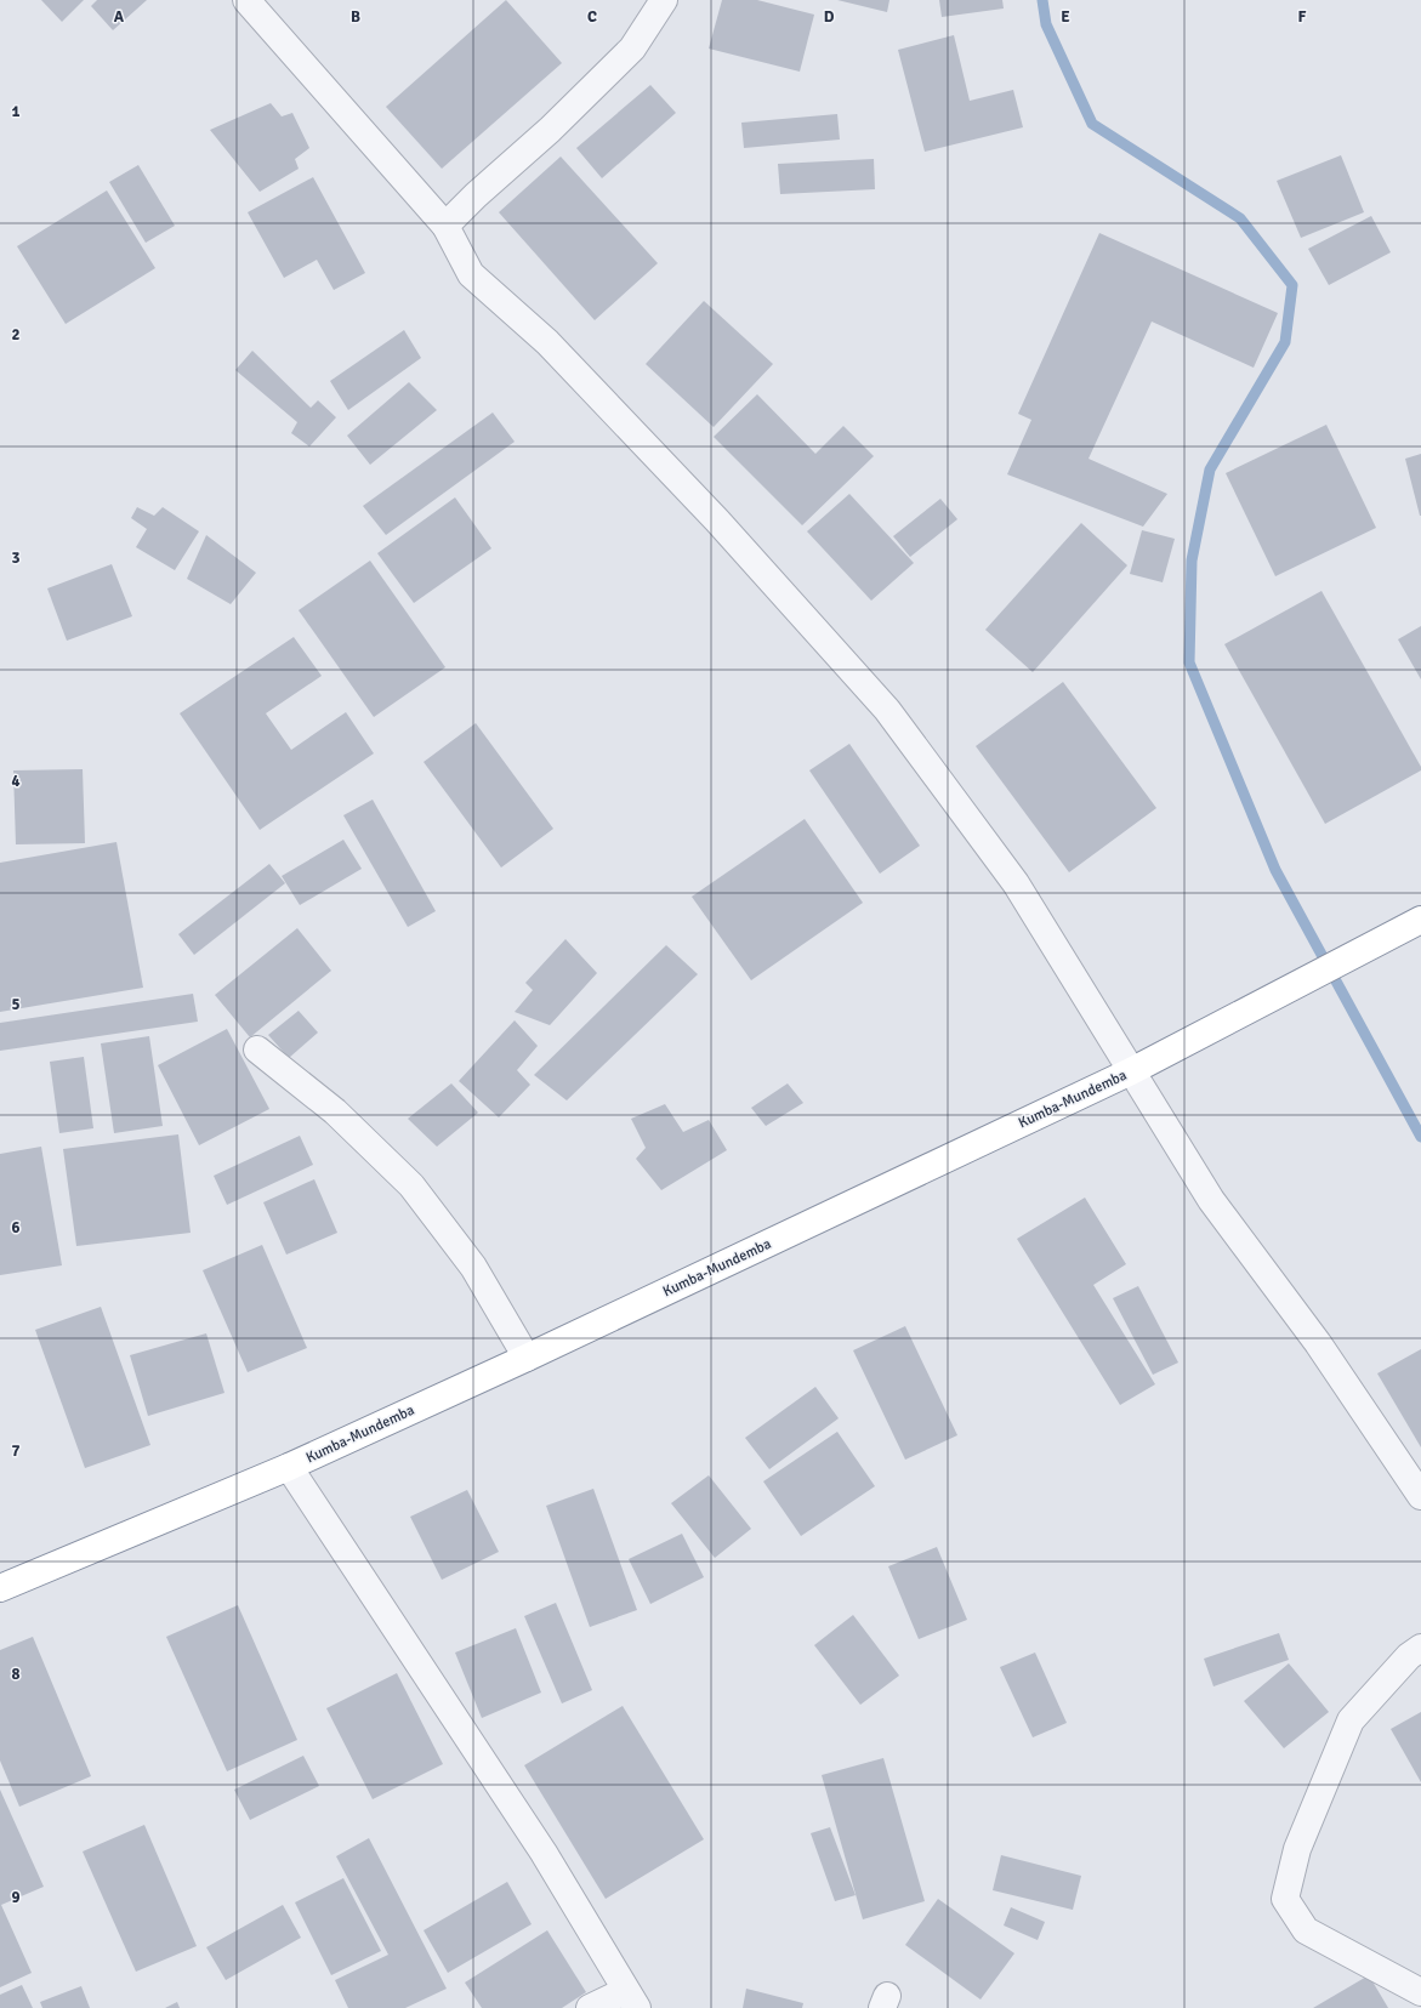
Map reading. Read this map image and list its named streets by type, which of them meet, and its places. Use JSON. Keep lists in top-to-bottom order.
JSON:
{
  "streets": {
    "highway": ["Kumba-Mundemba"]
  },
  "grid": {
    "columns": [
      "A",
      "B",
      "C",
      "D",
      "E",
      "F"
    ],
    "rows": [
      "1",
      "2",
      "3",
      "4",
      "5",
      "6",
      "7",
      "8",
      "9"
    ]
  }
}
